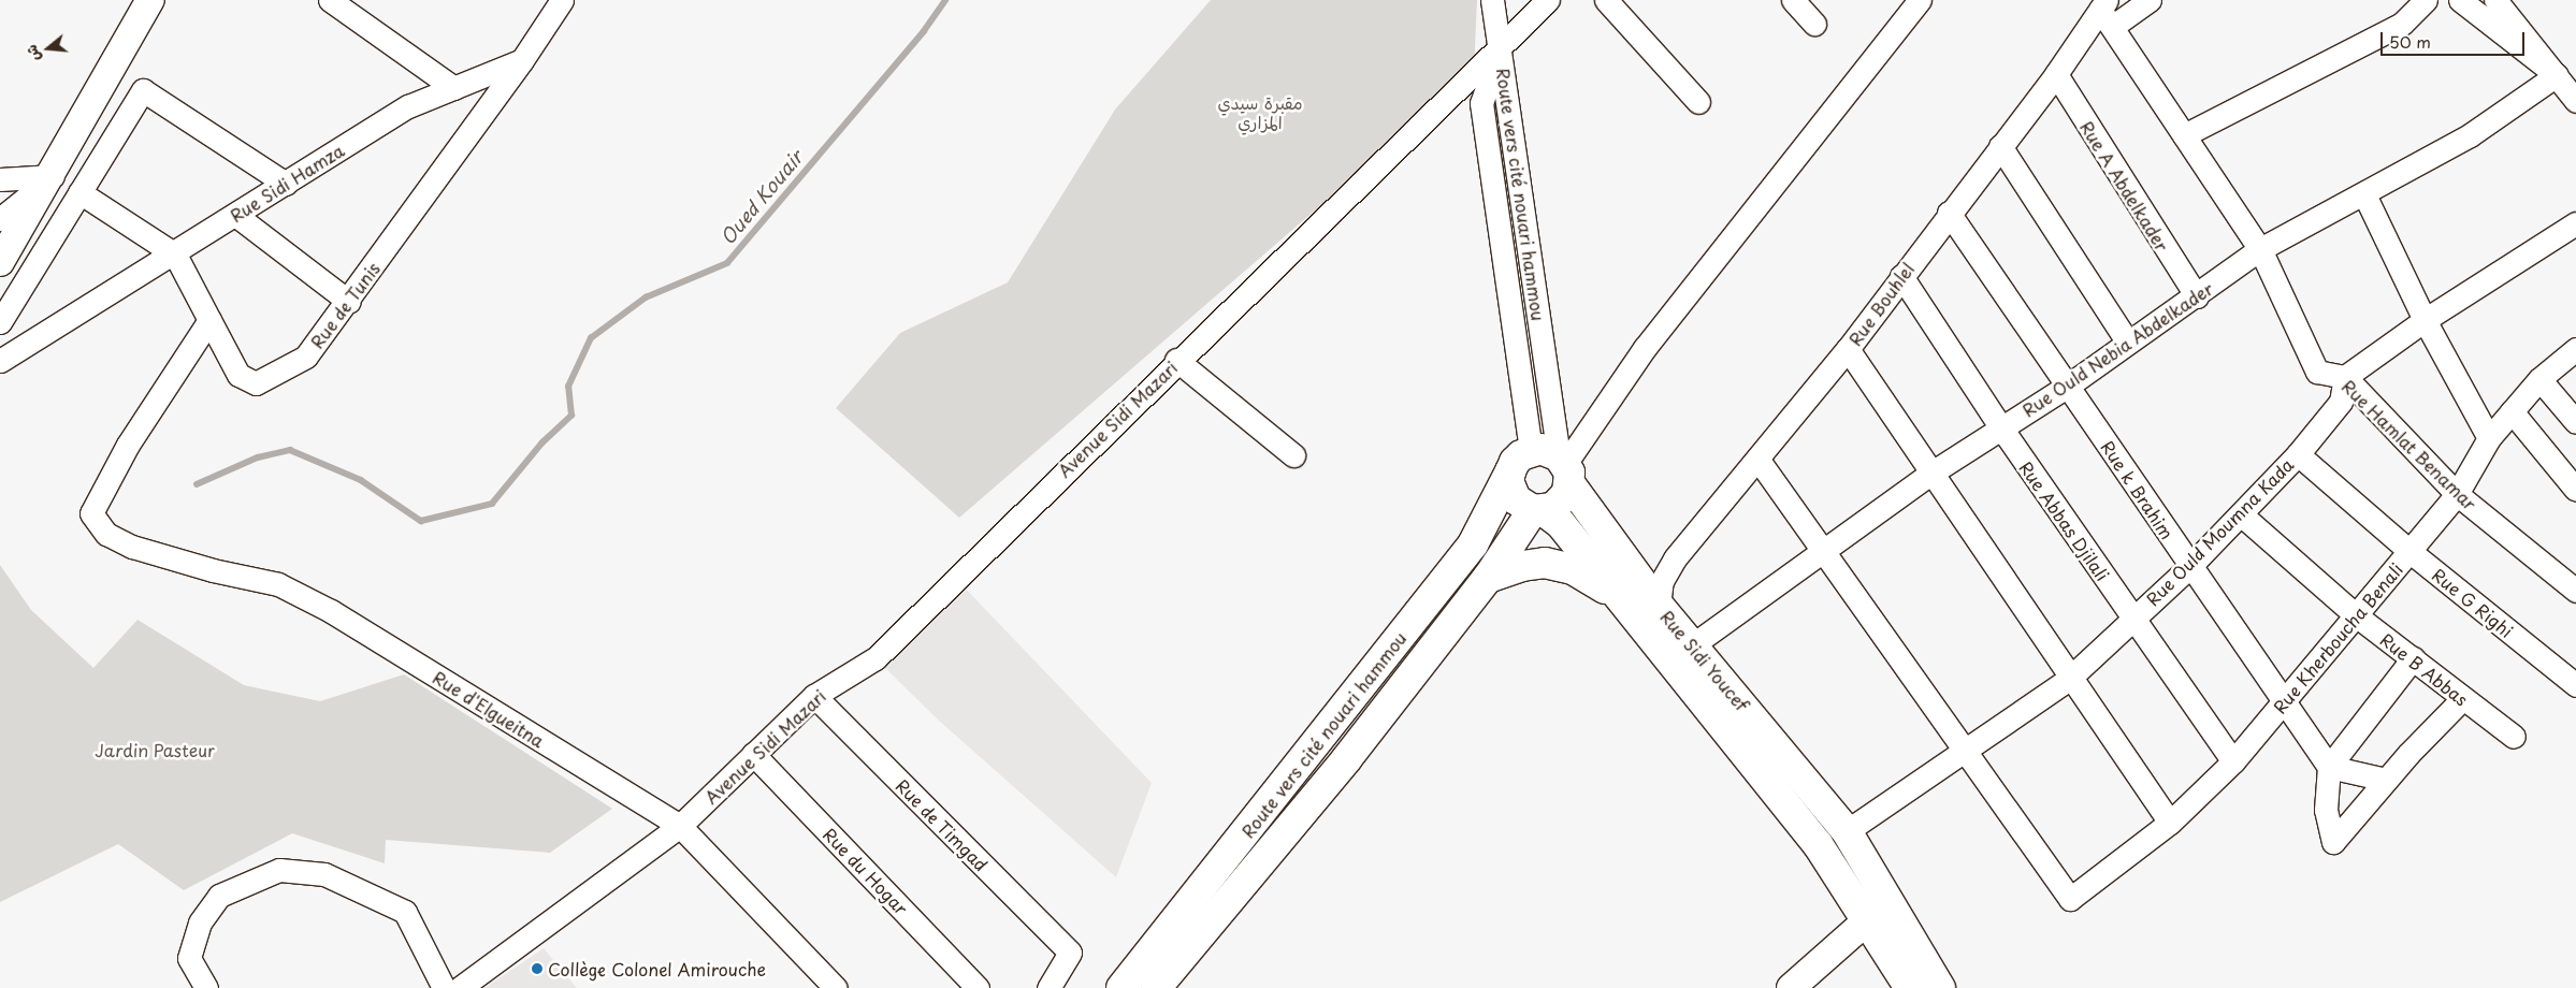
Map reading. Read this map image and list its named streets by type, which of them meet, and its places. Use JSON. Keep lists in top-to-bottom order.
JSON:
{
  "streets": {
    "main road": ["Route vers cité nouari hammou", "Rue Sidi Youcef"],
    "street": [
      "Rue Sidi Hamza",
      "Rue A Abdelkader",
      "Rue Bouhlel",
      "Rue de Tunis",
      "Rue Ould Nebia Abdelkader",
      "Avenue Sidi Mazari",
      "Rue Hamlat Benamar",
      "Rue k Brahim",
      "Rue Abbas Djilali",
      "Rue Ould Moumna Kada",
      "Rue G Righi",
      "Rue Kherboucha Benali",
      "Rue B Abbas",
      "Rue d'Elgueitna",
      "Rue de Timgad",
      "Rue du Hogar"
    ]
  },
  "crossings": [
    ["Rue Sidi Hamza", "Rue de Tunis"],
    ["Rue A Abdelkader", "Rue Bouhlel"],
    ["Rue A Abdelkader", "Rue Ould Nebia Abdelkader"],
    ["Route vers cité nouari hammou", "Avenue Sidi Mazari"],
    ["Route vers cité nouari hammou", "Rue Sidi Youcef"],
    ["Rue Bouhlel", "Rue Hamlat Benamar"],
    ["Rue Bouhlel", "Rue k Brahim"],
    ["Rue Bouhlel", "Rue Abbas Djilali"],
    ["Rue Bouhlel", "Rue Sidi Youcef"],
    ["Rue de Tunis", "Rue d'Elgueitna"],
    ["Rue Ould Nebia Abdelkader", "Rue Hamlat Benamar"],
    ["Rue Ould Nebia Abdelkader", "Rue k Brahim"],
    ["Rue Ould Nebia Abdelkader", "Rue Abbas Djilali"],
    ["Rue Ould Nebia Abdelkader", "Rue Sidi Youcef"],
    ["Avenue Sidi Mazari", "Rue d'Elgueitna"],
    ["Avenue Sidi Mazari", "Rue de Timgad"],
    ["Avenue Sidi Mazari", "Rue du Hogar"],
    ["Rue Hamlat Benamar", "Rue Ould Moumna Kada"],
    ["Rue Hamlat Benamar", "Rue Kherboucha Benali"],
    ["Rue k Brahim", "Rue Ould Moumna Kada"],
    ["Rue k Brahim", "Rue Kherboucha Benali"],
    ["Rue Abbas Djilali", "Rue Ould Moumna Kada"],
    ["Rue Abbas Djilali", "Rue Kherboucha Benali"],
    ["Rue Ould Moumna Kada", "Rue G Righi"],
    ["Rue Ould Moumna Kada", "Rue Kherboucha Benali"],
    ["Rue Ould Moumna Kada", "Rue Sidi Youcef"],
    ["Rue Ould Moumna Kada", "Rue B Abbas"],
    ["Rue G Righi", "Rue Kherboucha Benali"],
    ["Rue Kherboucha Benali", "Rue B Abbas"]
  ],
  "water": ["Oued Kouair"],
  "parks": ["مقبرة سيدي المزاري", "Jardin Pasteur"],
  "places": ["Collège Colonel Amirouche"],
  "scale_bar": "50 m",
  "north": "left"
}
